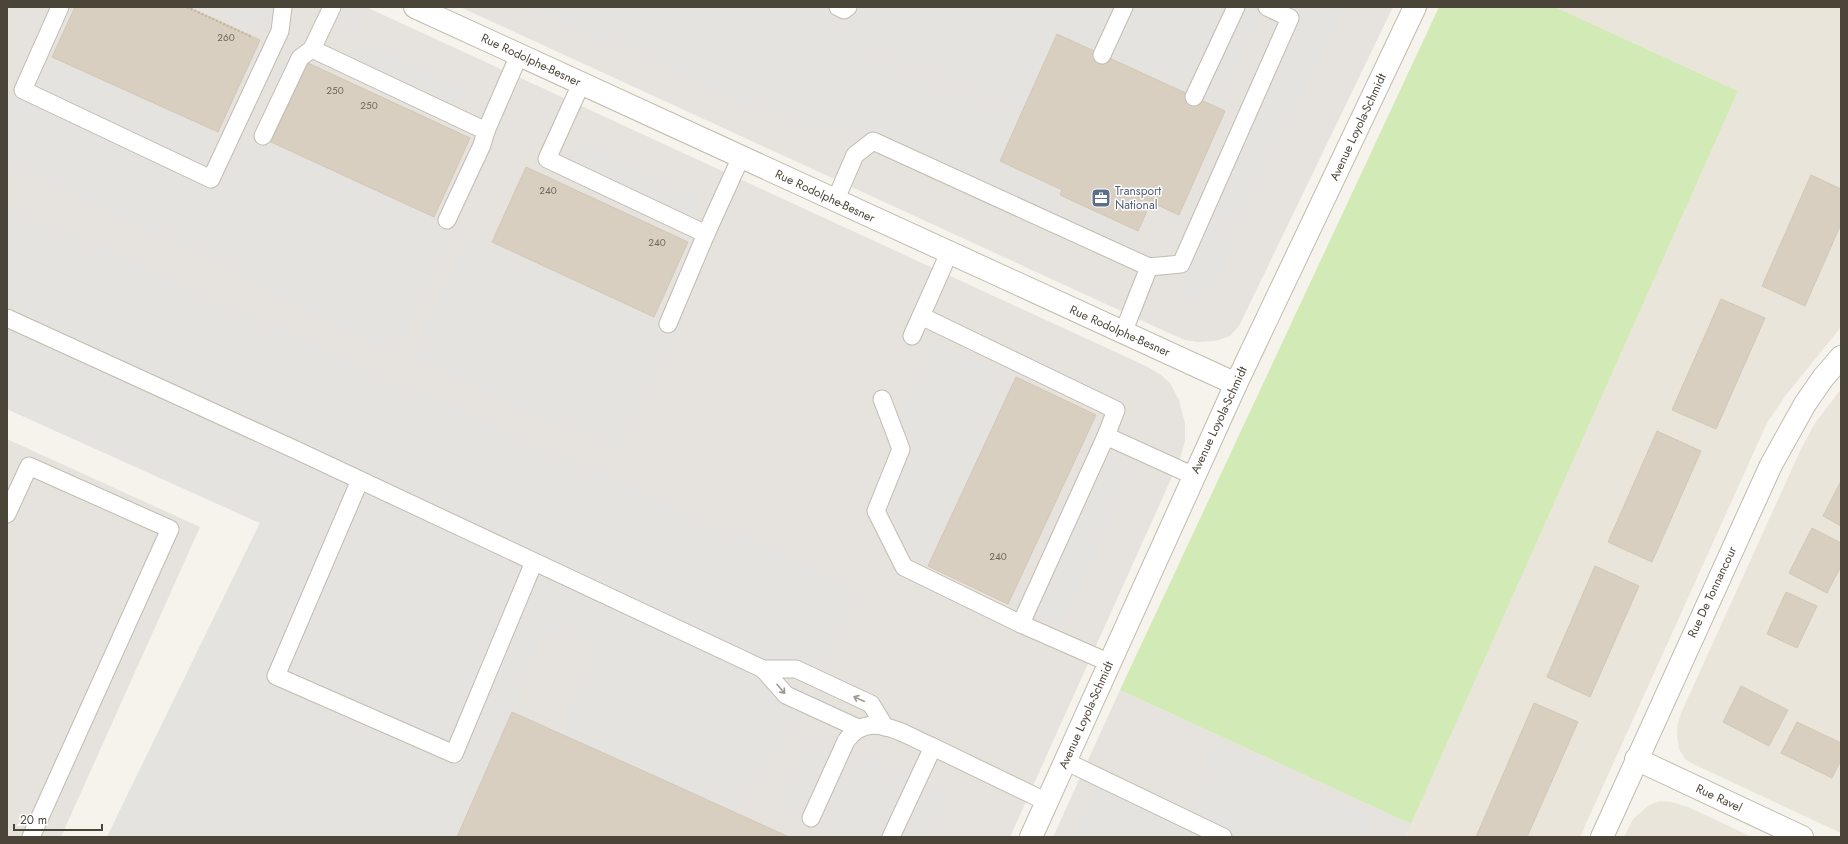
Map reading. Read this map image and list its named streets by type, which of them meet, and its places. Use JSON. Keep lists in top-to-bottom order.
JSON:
{
  "streets": {
    "street": [
      "Rue Rodolphe-Besner",
      "Avenue Loyola-Schmidt",
      "Rue De Tonnancour",
      "Rue Ravel"
    ]
  },
  "crossings": [
    ["Rue Rodolphe-Besner", "Avenue Loyola-Schmidt"],
    ["Rue De Tonnancour", "Rue Ravel"]
  ],
  "places": {
    "office": ["Transport National"]
  },
  "house_numbers": [
    "260",
    "250",
    "250",
    "240",
    "240",
    "240"
  ],
  "scale_bar": "20 m"
}
